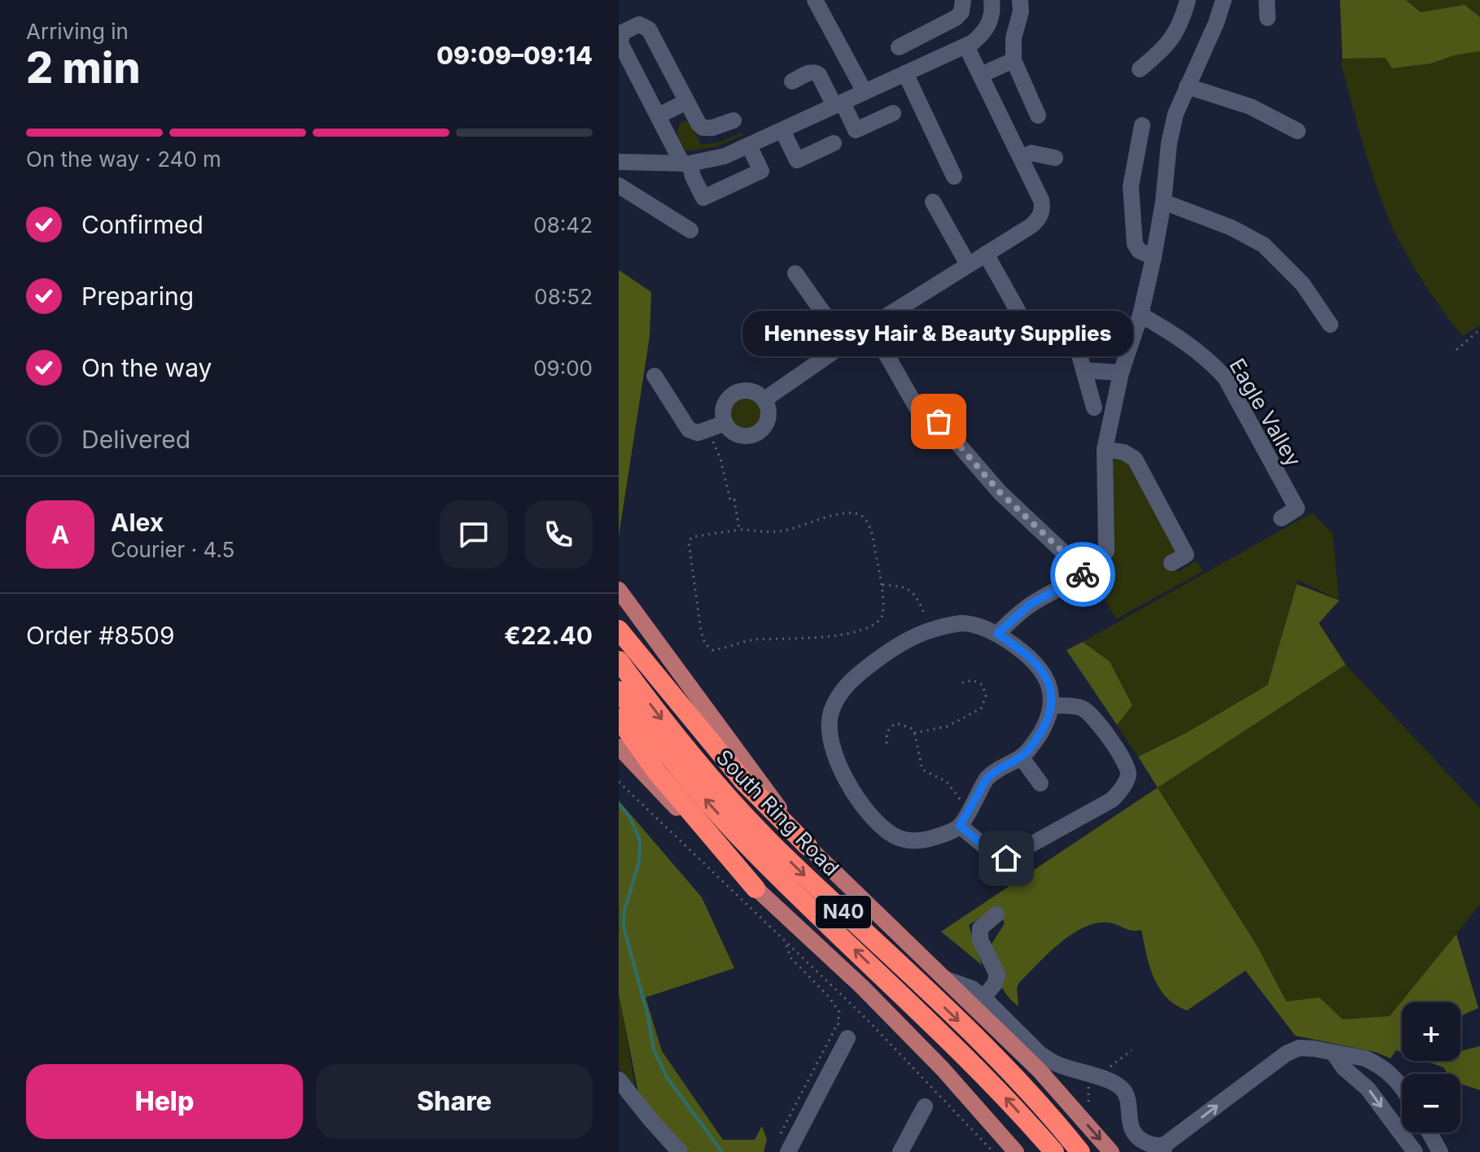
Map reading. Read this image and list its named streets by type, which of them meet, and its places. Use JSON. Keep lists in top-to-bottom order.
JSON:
{
  "streets": {
    "highway": ["South Ring Road", "N40"],
    "street": ["Eagle Valley"]
  },
  "places": ["Hennessy Hair & Beauty Supplies"],
  "page": {
    "heading": ["2 min", "Arriving in", "09:09–09:14"],
    "panel": [
      "Alex",
      "Courier · 4.5",
      "Order #8509",
      "€22.40"
    ],
    "bar": "On the way · 240 m",
    "list": [
      ["Confirmed", "08:42"],
      ["Preparing", "08:52"],
      ["On the way", "09:00"],
      "Delivered"
    ],
    "bubble": "Hennessy Hair & Beauty Supplies",
    "round": "A",
    "map_buttons": ["+", "−"],
    "buttons": ["Help", "Share"]
  }
}
